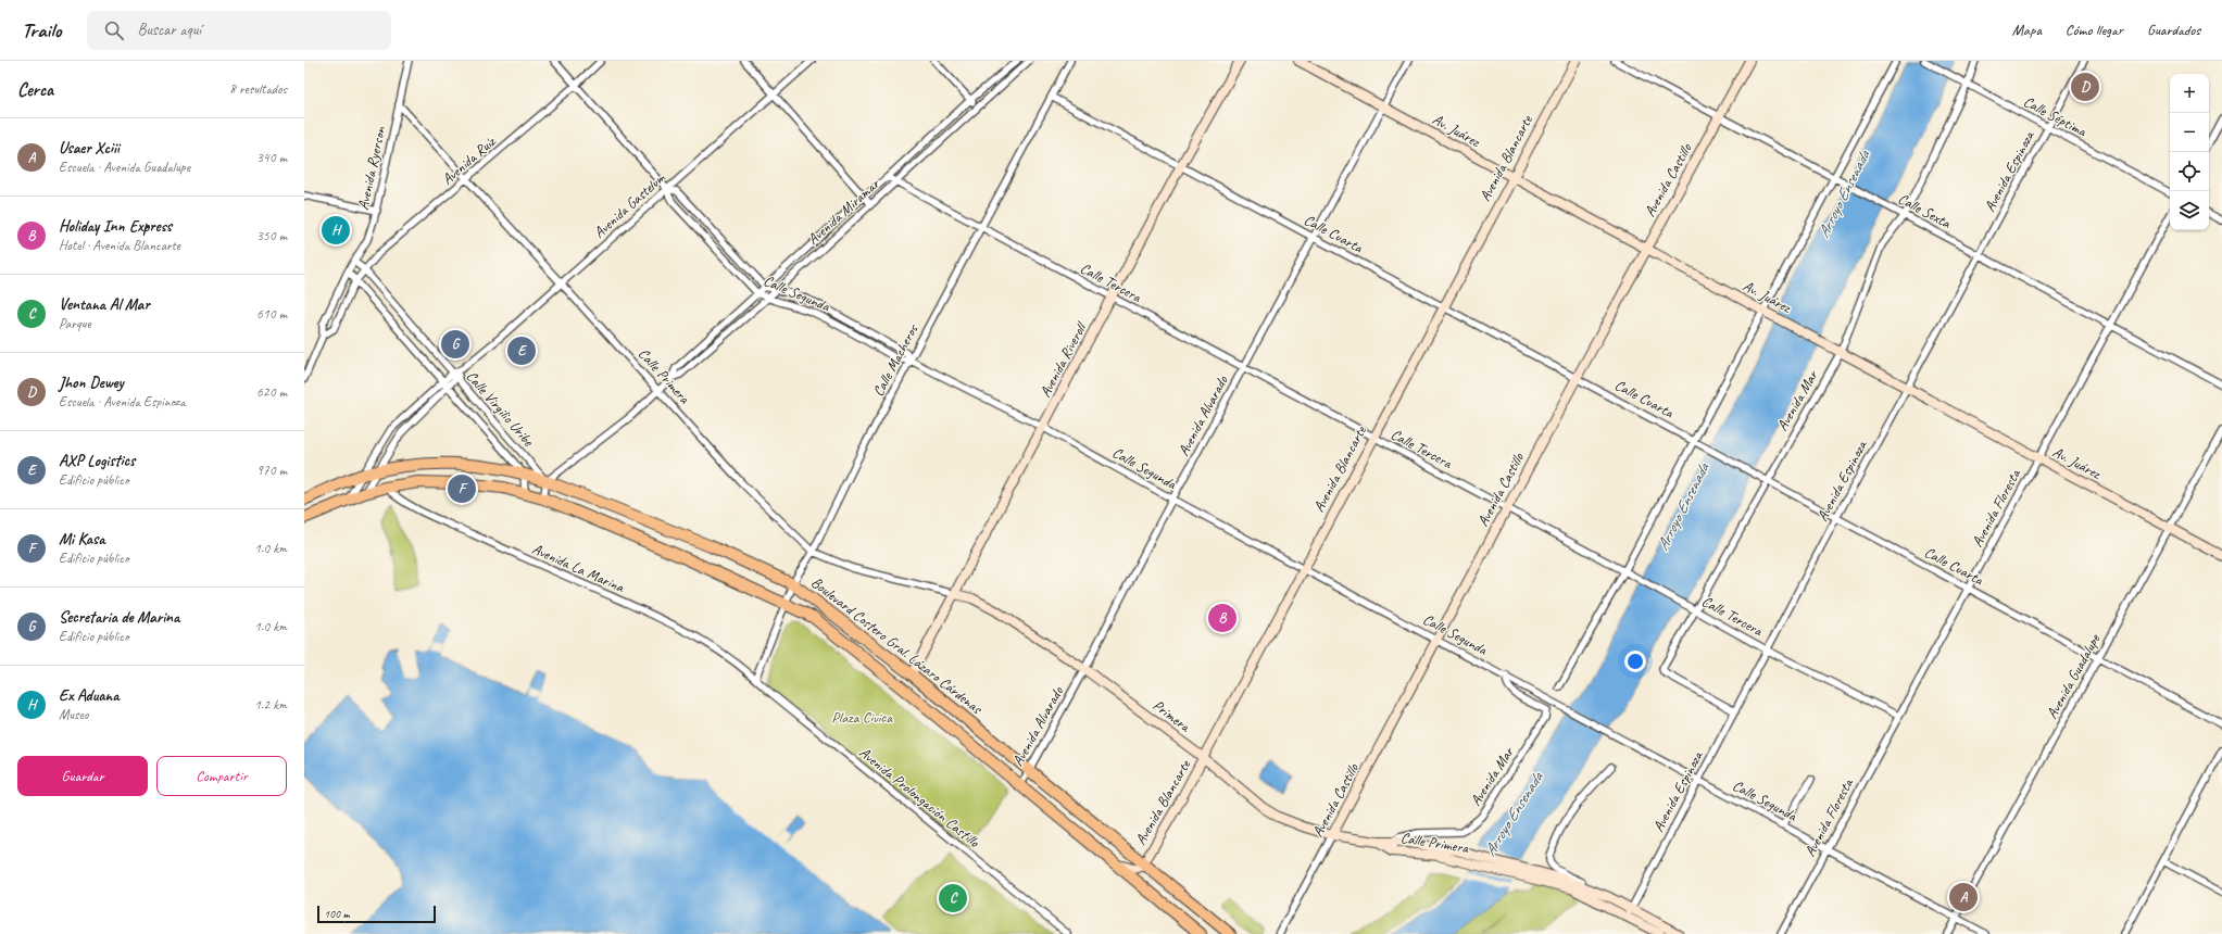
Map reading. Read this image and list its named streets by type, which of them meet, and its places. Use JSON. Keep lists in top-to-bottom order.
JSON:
{
  "streets": {
    "highway": ["Boulevard Costero Gral. Lázaro Cárdenas"],
    "main road": [
      "Av. Juárez",
      "Avenida Blancarte",
      "Avenida Castillo",
      "Avenida Riveroll",
      "Calle Primera",
      "Primera"
    ],
    "street": [
      "Calle Séptima",
      "Avenida Ruíz",
      "Avenida Ryerson",
      "Avenida Espinoza",
      "Avenida Gastelum",
      "Calle Sexta",
      "Avenida Miramar",
      "Calle Cuarta",
      "Calle Tercera",
      "Calle Segunda",
      "Calle Macheros",
      "Avenida Mar",
      "Calle Virgilio Uribe",
      "Avenida Alvarado",
      "Avenida Floresta",
      "Avenida La Marina",
      "Avenida Guadalupe",
      "Avenida Prolongación Castillo"
    ]
  },
  "crossings": [
    ["Calle Séptima", "Avenida Espinoza"],
    ["Calle Séptima", "Avenida Mar"],
    ["Av. Juárez", "Avenida Blancarte"],
    ["Av. Juárez", "Avenida Espinoza"],
    ["Av. Juárez", "Avenida Castillo"],
    ["Av. Juárez", "Avenida Mar"],
    ["Av. Juárez", "Avenida Alvarado"],
    ["Av. Juárez", "Avenida Floresta"],
    ["Av. Juárez", "Avenida Guadalupe"],
    ["Avenida Blancarte", "Calle Cuarta"],
    ["Avenida Blancarte", "Calle Tercera"],
    ["Avenida Blancarte", "Calle Segunda"],
    ["Avenida Blancarte", "Boulevard Costero Gral. Lázaro Cárdenas"],
    ["Avenida Blancarte", "Primera"],
    ["Avenida Ruíz", "Calle Segunda"],
    ["Avenida Ruíz", "Calle Primera"],
    ["Avenida Ruíz", "Calle Virgilio Uribe"],
    ["Avenida Ryerson", "Calle Primera"],
    ["Avenida Ryerson", "Calle Virgilio Uribe"],
    ["Avenida Espinoza", "Calle Sexta"],
    ["Avenida Espinoza", "Calle Cuarta"],
    ["Avenida Espinoza", "Calle Tercera"],
    ["Avenida Espinoza", "Calle Segunda"],
    ["Avenida Espinoza", "Calle Primera"],
    ["Avenida Espinoza", "Avenida Mar"],
    ["Avenida Castillo", "Calle Sexta"],
    ["Avenida Castillo", "Calle Cuarta"],
    ["Avenida Castillo", "Calle Tercera"],
    ["Avenida Castillo", "Calle Segunda"],
    ["Avenida Castillo", "Primera"],
    ["Avenida Gastelum", "Calle Segunda"],
    ["Avenida Gastelum", "Calle Primera"],
    ["Calle Sexta", "Avenida Mar"],
    ["Calle Sexta", "Avenida Floresta"],
    ["Avenida Miramar", "Calle Tercera"],
    ["Avenida Miramar", "Calle Segunda"],
    ["Avenida Miramar", "Calle Primera"],
    ["Avenida Miramar", "Calle Virgilio Uribe"],
    ["Avenida Miramar", "Boulevard Costero Gral. Lázaro Cárdenas"],
    ["Calle Cuarta", "Calle Macheros"],
    ["Calle Cuarta", "Avenida Riveroll"],
    ["Calle Cuarta", "Avenida Mar"],
    ["Calle Cuarta", "Avenida Alvarado"],
    ["Calle Cuarta", "Avenida Floresta"],
    ["Calle Cuarta", "Avenida Guadalupe"],
    ["Calle Tercera", "Calle Macheros"],
    ["Calle Tercera", "Avenida Riveroll"],
    ["Calle Tercera", "Avenida Mar"],
    ["Calle Tercera", "Avenida Alvarado"],
    ["Calle Tercera", "Avenida Floresta"],
    ["Calle Segunda", "Calle Macheros"],
    ["Calle Segunda", "Avenida Riveroll"],
    ["Calle Segunda", "Avenida Mar"],
    ["Calle Segunda", "Avenida Alvarado"],
    ["Calle Segunda", "Avenida Floresta"],
    ["Calle Segunda", "Avenida Guadalupe"],
    ["Calle Macheros", "Calle Primera"],
    ["Calle Macheros", "Avenida La Marina"],
    ["Calle Macheros", "Boulevard Costero Gral. Lázaro Cárdenas"],
    ["Calle Macheros", "Avenida Prolongación Castillo"],
    ["Avenida Riveroll", "Calle Primera"],
    ["Avenida Riveroll", "Boulevard Costero Gral. Lázaro Cárdenas"],
    ["Avenida Riveroll", "Primera"],
    ["Calle Primera", "Avenida Mar"],
    ["Calle Primera", "Primera"],
    ["Calle Virgilio Uribe", "Boulevard Costero Gral. Lázaro Cárdenas"],
    ["Avenida Alvarado", "Boulevard Costero Gral. Lázaro Cárdenas"],
    ["Avenida Alvarado", "Primera"],
    ["Avenida La Marina", "Boulevard Costero Gral. Lázaro Cárdenas"],
    ["Avenida La Marina", "Avenida Prolongación Castillo"]
  ],
  "water": ["Arroyo Ensenada"],
  "parks": ["Plaza Civica"],
  "scale_bar": "100 m",
  "page": {
    "header": "Trailo",
    "search": "Buscar aquí",
    "nav": ["Mapa", "Cómo llegar", "Guardados"],
    "heading": ["Cerca", "8 resultados"],
    "pins": [
      "D",
      "H",
      "G",
      "E",
      "F",
      "B",
      "A",
      "C"
    ],
    "map_buttons": ["+", "−"],
    "list": [
      {
        "mark": "A",
        "name": "Usaer Xciii",
        "note": "Escuela · Avenida Guadalupe",
        "value": "340 m"
      },
      {
        "mark": "B",
        "name": "Holiday Inn Express",
        "note": "Hotel · Avenida Blancarte",
        "value": "350 m"
      },
      {
        "mark": "C",
        "name": "Ventana Al Mar",
        "note": "Parque",
        "value": "610 m"
      },
      {
        "mark": "D",
        "name": "Jhon Dewey",
        "note": "Escuela · Avenida Espinoza",
        "value": "620 m"
      },
      {
        "mark": "E",
        "name": "AXP Logistics",
        "note": "Edificio público",
        "value": "970 m"
      },
      {
        "mark": "F",
        "name": "Mi Kasa",
        "note": "Edificio público",
        "value": "1.0 km"
      },
      {
        "mark": "G",
        "name": "Secretaria de Marina",
        "note": "Edificio público",
        "value": "1.0 km"
      },
      {
        "mark": "H",
        "name": "Ex Aduana",
        "note": "Museo",
        "value": "1.2 km"
      }
    ],
    "buttons": ["Guardar", "Compartir"],
    "scale": "100 m"
  }
}
